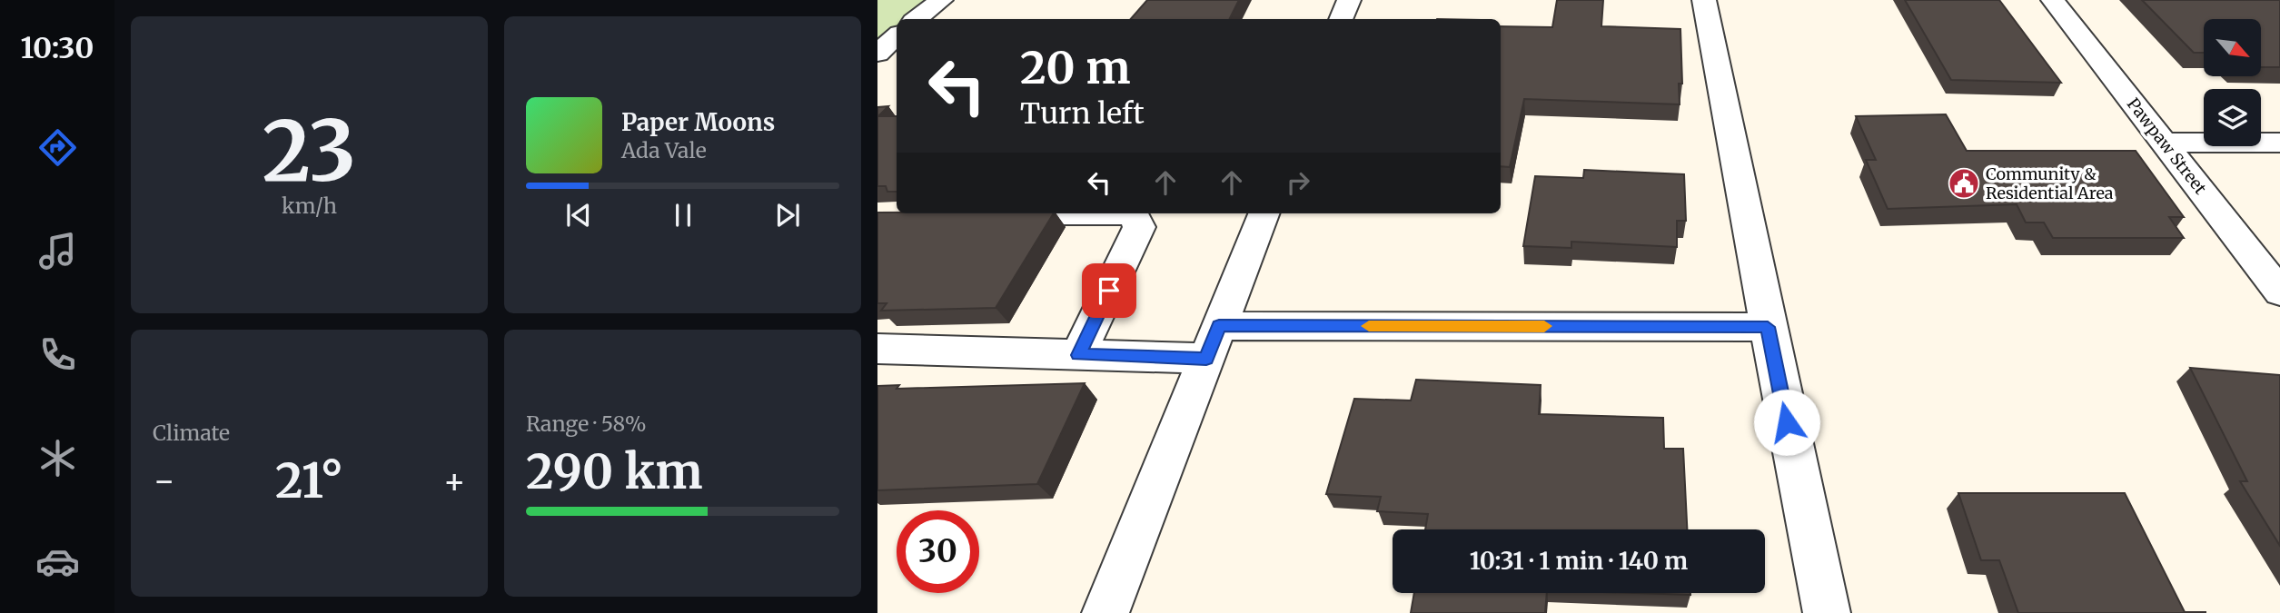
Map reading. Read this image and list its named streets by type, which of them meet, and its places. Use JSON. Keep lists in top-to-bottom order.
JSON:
{
  "streets": {
    "street": ["Pawpaw Street"]
  },
  "places": {
    "public building": ["Community & Residential Area"]
  },
  "north": "bottom right",
  "page": {
    "tabs": "10:30",
    "tile": [
      ["23", "km/h"],
      "Climate",
      ["Range · 58%", "290 km"]
    ],
    "turn": ["20 m", "Turn left"],
    "song": ["Paper Moons", "Ada Vale"],
    "heat": ["−", "21°", "+"],
    "limit": "30",
    "trip": "10:31 · 1 min · 140 m"
  }
}
